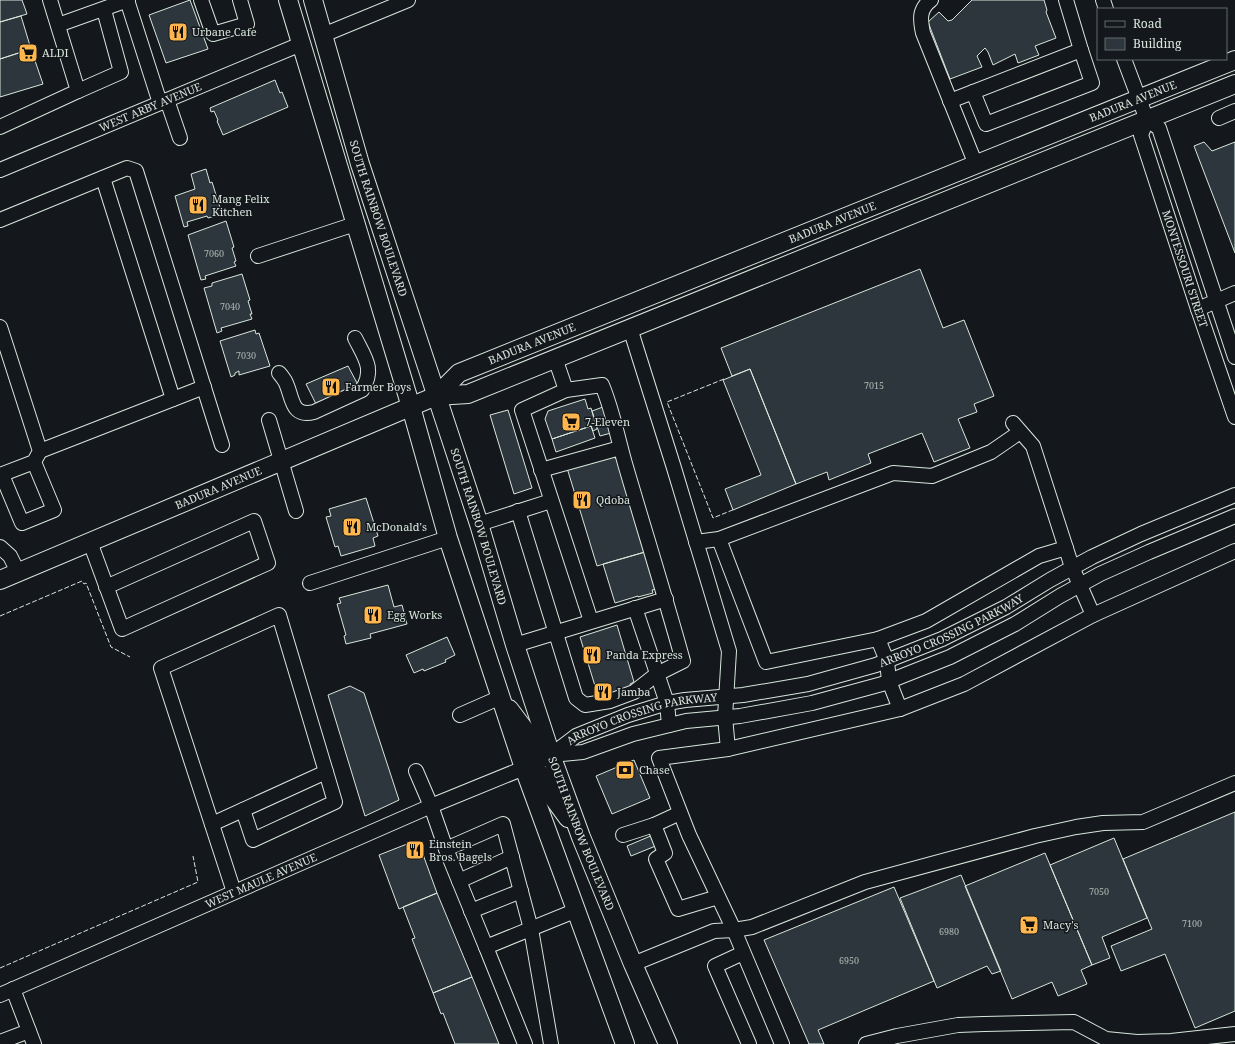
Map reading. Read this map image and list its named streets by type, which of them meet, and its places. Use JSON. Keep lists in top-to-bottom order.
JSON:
{
  "streets": {
    "main road": ["BADURA AVENUE", "SOUTH RAINBOW BOULEVARD"],
    "street": [
      "WEST ARBY AVENUE",
      "MONTESSOURI STREET",
      "ARROYO CROSSING PARKWAY",
      "WEST MAULE AVENUE"
    ]
  },
  "crossings": [
    ["BADURA AVENUE", "SOUTH RAINBOW BOULEVARD"],
    ["BADURA AVENUE", "MONTESSOURI STREET"],
    ["WEST ARBY AVENUE", "SOUTH RAINBOW BOULEVARD"],
    ["SOUTH RAINBOW BOULEVARD", "ARROYO CROSSING PARKWAY"],
    ["SOUTH RAINBOW BOULEVARD", "WEST MAULE AVENUE"]
  ],
  "places": {
    "restaurant": [
      "Urbane Cafe",
      "Mang Felix Kitchen",
      "Farmer Boys",
      "Qdoba",
      "McDonald's",
      "Egg Works",
      "Panda Express",
      "Jamba",
      "Einstein Bros. Bagels"
    ],
    "supermarket": ["ALDI", "7-Eleven", "Macy's"],
    "bank": ["Chase"]
  },
  "house_numbers": [
    "7060",
    "7040",
    "7030",
    "7015",
    "7050",
    "7100",
    "6980",
    "6950"
  ],
  "legend": ["Road", "Building"]
}
